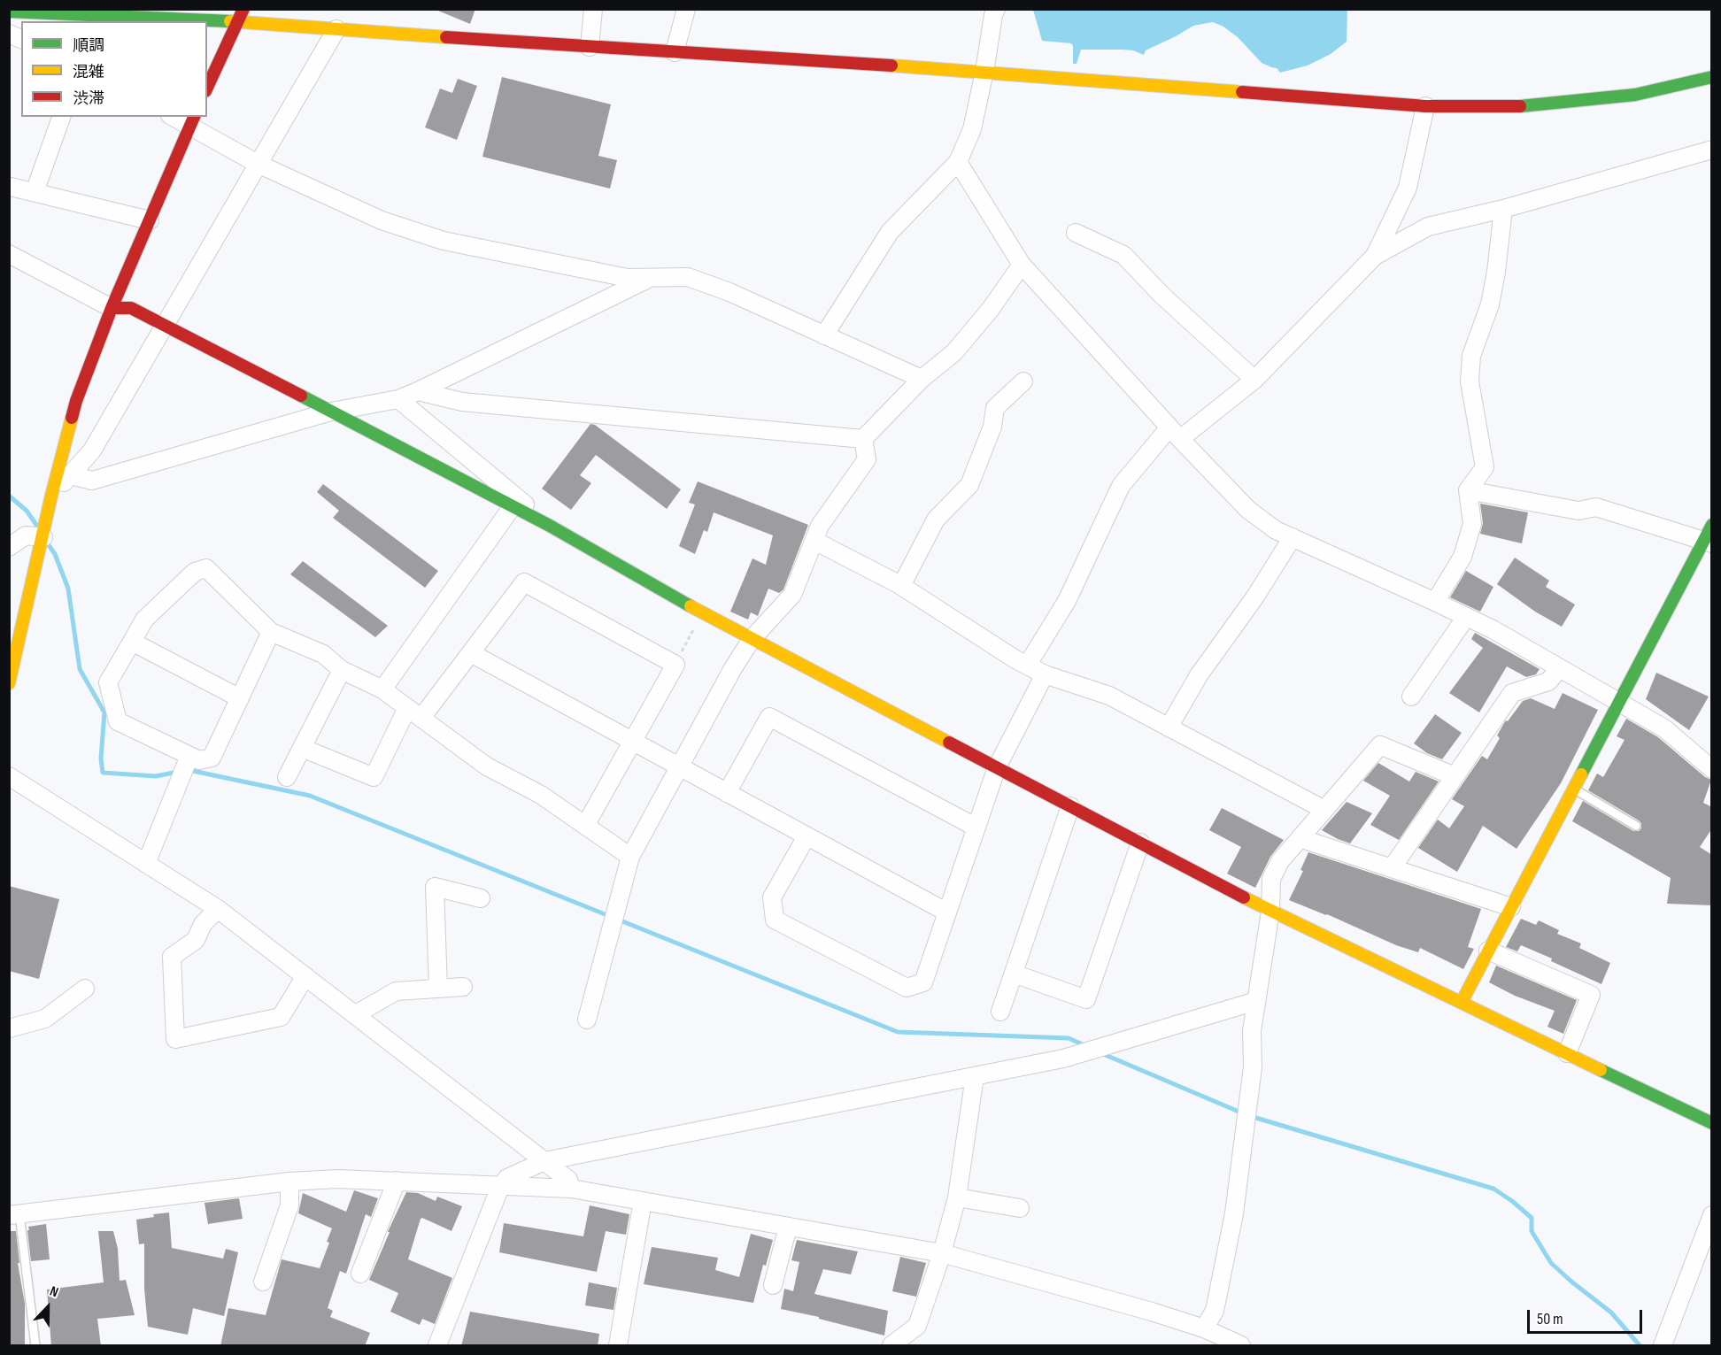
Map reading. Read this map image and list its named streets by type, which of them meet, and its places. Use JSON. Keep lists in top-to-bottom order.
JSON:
{
  "legend": ["順調", "混雑", "渋滞"],
  "scale_bar": "50 m",
  "north": "top"
}
